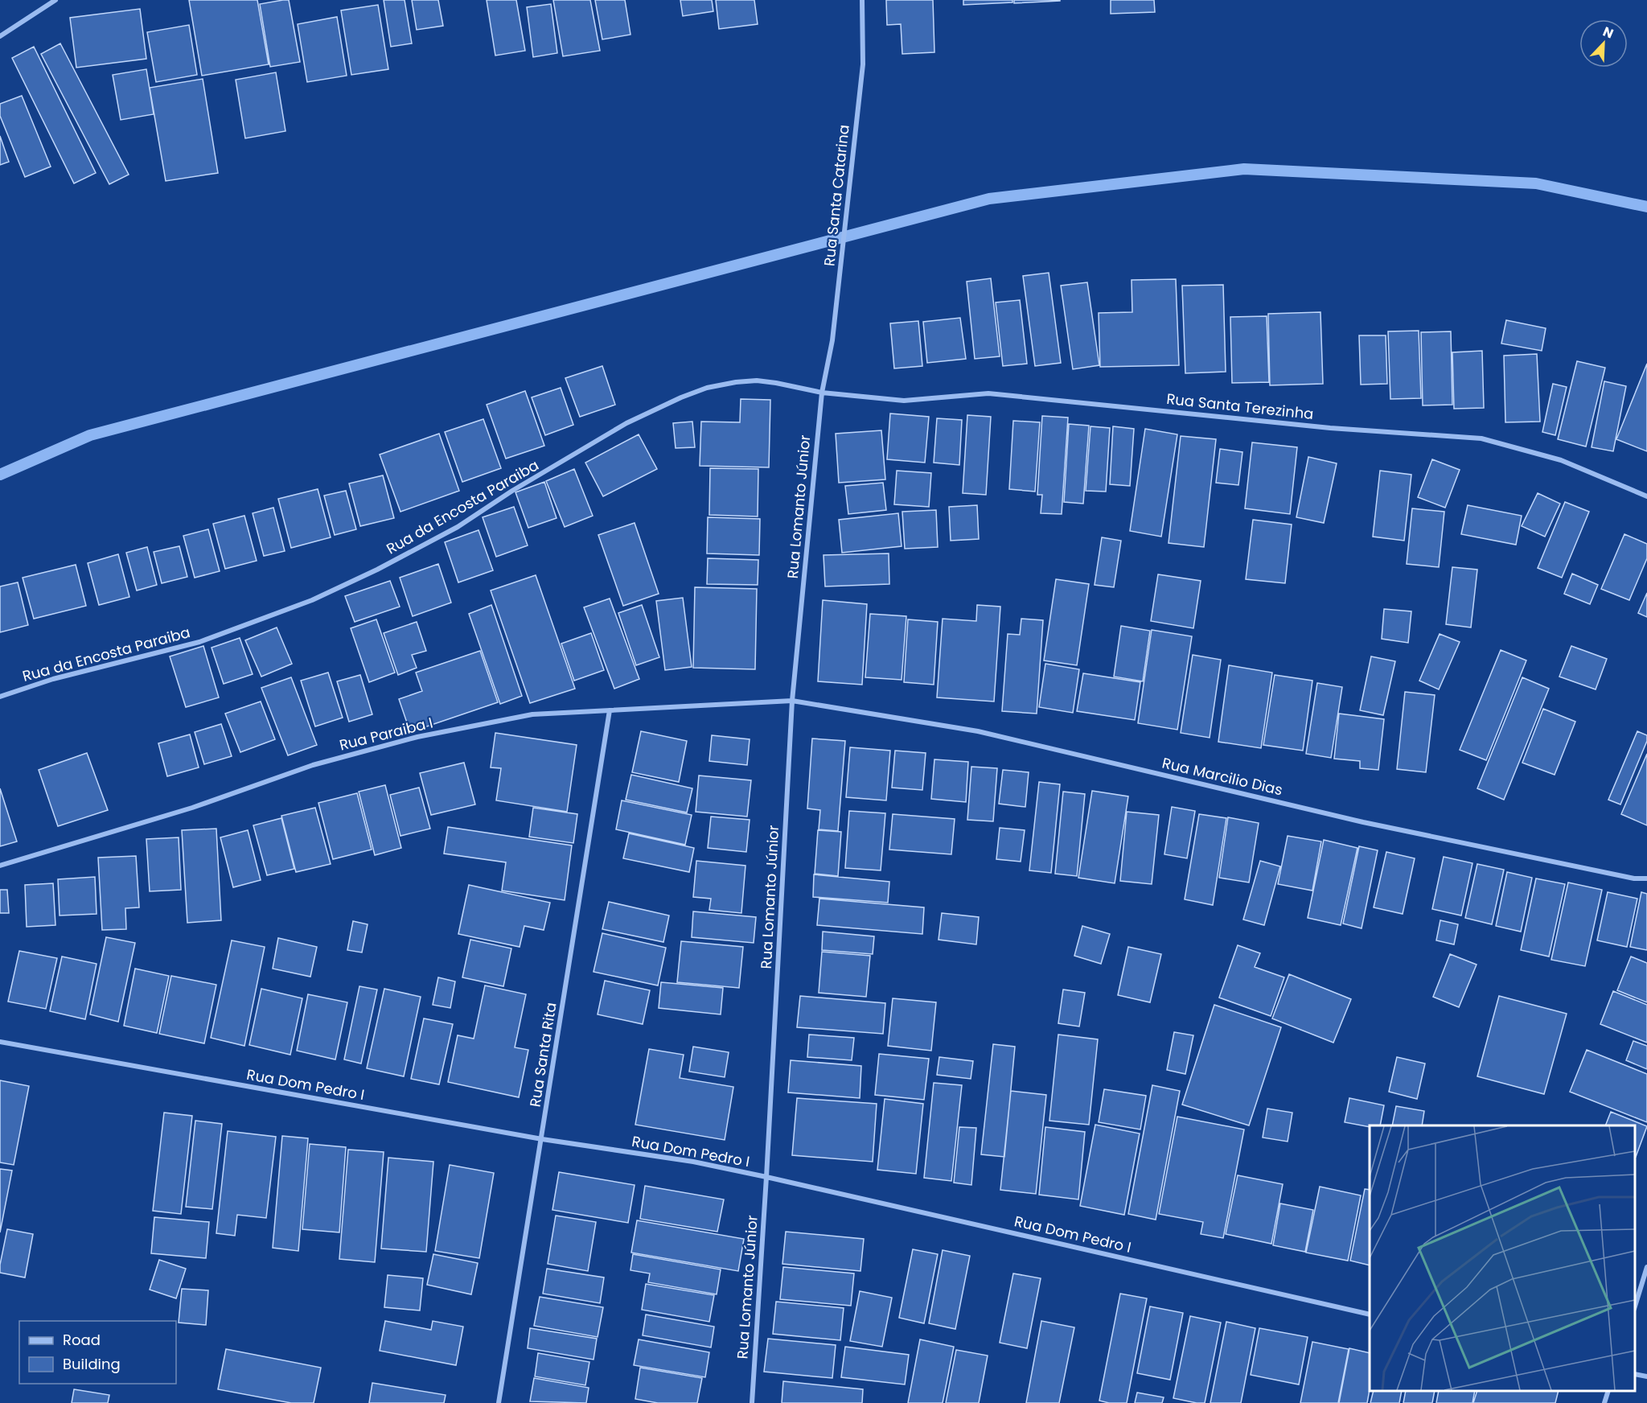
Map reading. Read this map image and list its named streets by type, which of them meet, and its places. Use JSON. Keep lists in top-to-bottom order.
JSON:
{
  "streets": {
    "street": [
      "Rua Santa Catarina",
      "Rua Santa Terezinha",
      "Rua da Encosta Paraiba",
      "Rua Lomanto Júnior",
      "Rua Paraiba I",
      "Rua Marcilio Dias",
      "Rua Santa Rita",
      "Rua Dom Pedro I"
    ]
  },
  "crossings": [
    ["Rua Santa Catarina", "Rua Santa Terezinha"],
    ["Rua Santa Catarina", "Rua da Encosta Paraiba"],
    ["Rua Santa Catarina", "Rua Lomanto Júnior"],
    ["Rua Santa Terezinha", "Rua da Encosta Paraiba"],
    ["Rua Santa Terezinha", "Rua Lomanto Júnior"],
    ["Rua da Encosta Paraiba", "Rua Lomanto Júnior"],
    ["Rua Lomanto Júnior", "Rua Paraiba I"],
    ["Rua Lomanto Júnior", "Rua Marcilio Dias"],
    ["Rua Lomanto Júnior", "Rua Dom Pedro I"],
    ["Rua Paraiba I", "Rua Marcilio Dias"],
    ["Rua Paraiba I", "Rua Santa Rita"],
    ["Rua Santa Rita", "Rua Dom Pedro I"]
  ],
  "legend": ["Road", "Building"],
  "north": "top right"
}
